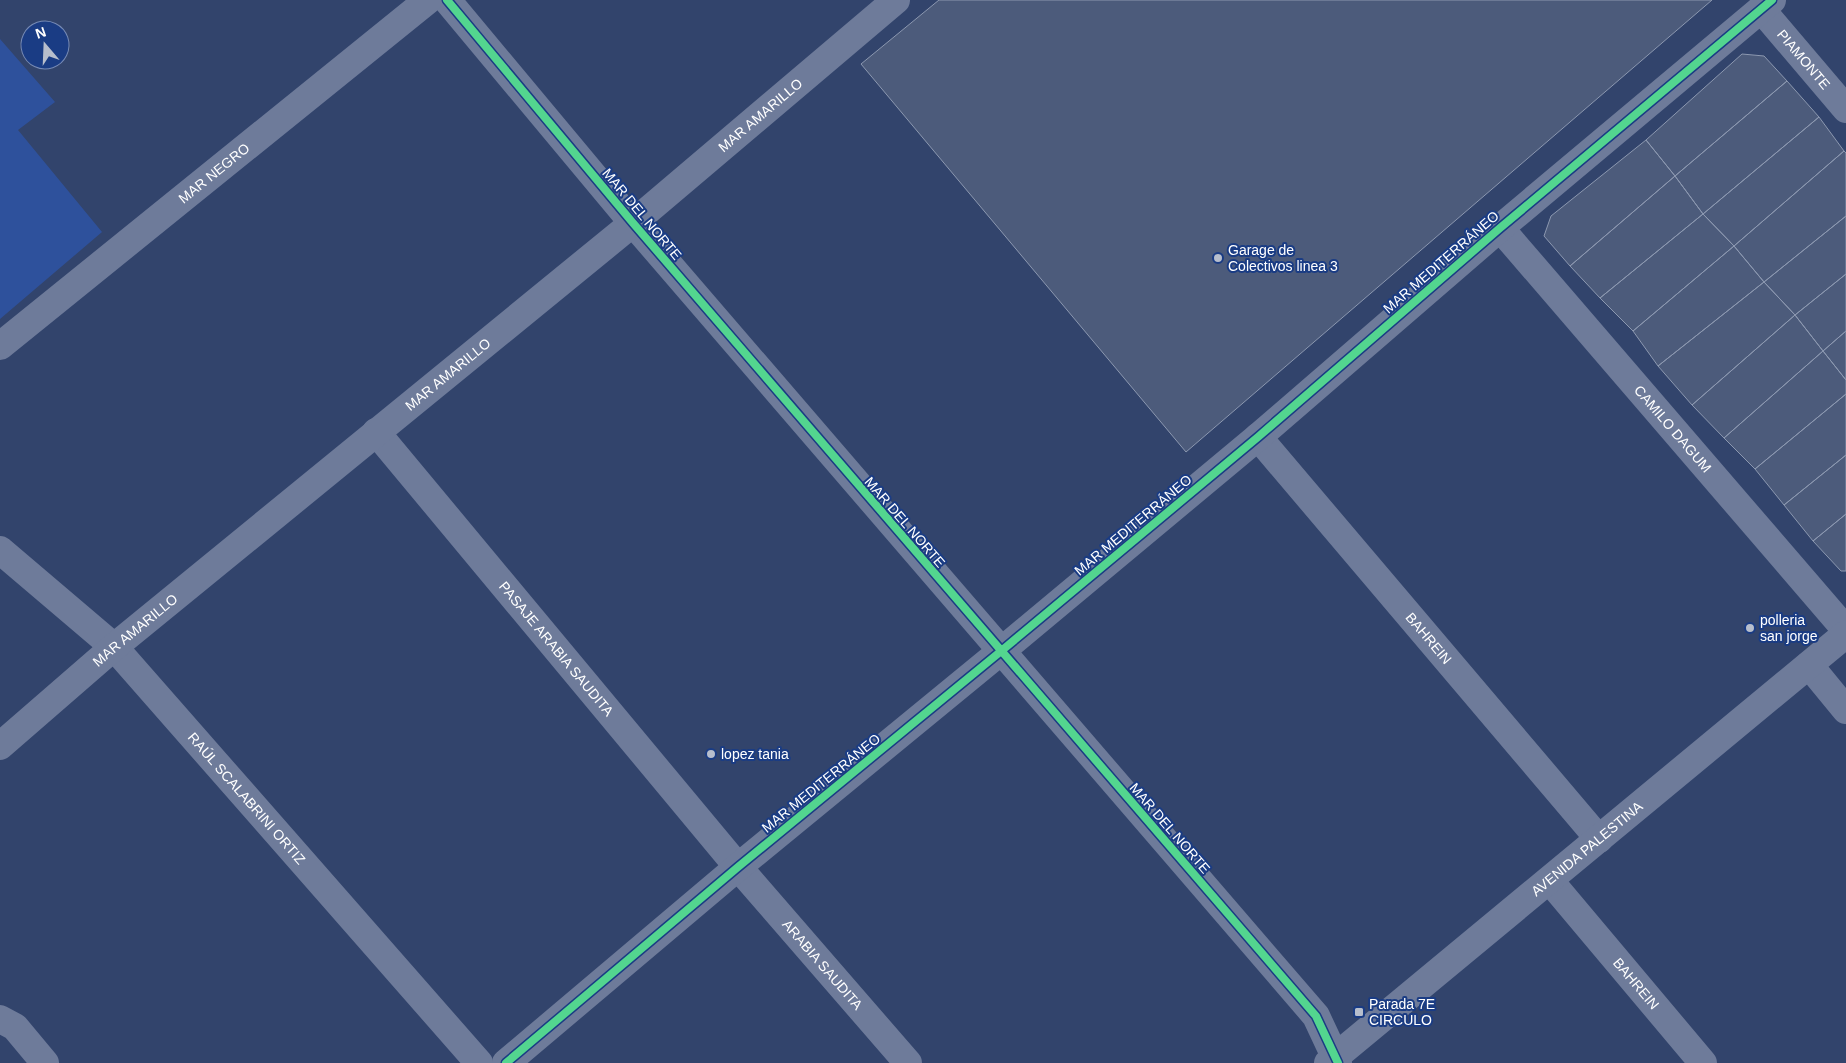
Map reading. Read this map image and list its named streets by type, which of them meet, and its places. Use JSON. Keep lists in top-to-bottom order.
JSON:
{
  "streets": {
    "street": [
      "PIAMONTE",
      "MAR AMARILLO",
      "MAR NEGRO",
      "MAR DEL NORTE",
      "MAR MEDITERRÁNEO",
      "CAMILO DAGUM",
      "BAHREIN",
      "PASAJE ARABIA SAUDITA",
      "RAÚL SCALABRINI ORTIZ",
      "AVENIDA PALESTINA",
      "ARABIA SAUDITA"
    ]
  },
  "crossings": [
    ["PIAMONTE", "MAR MEDITERRÁNEO"],
    ["MAR AMARILLO", "MAR DEL NORTE"],
    ["MAR AMARILLO", "PASAJE ARABIA SAUDITA"],
    ["MAR AMARILLO", "RAÚL SCALABRINI ORTIZ"],
    ["MAR DEL NORTE", "MAR MEDITERRÁNEO"],
    ["MAR DEL NORTE", "AVENIDA PALESTINA"],
    ["MAR MEDITERRÁNEO", "CAMILO DAGUM"],
    ["MAR MEDITERRÁNEO", "BAHREIN"],
    ["MAR MEDITERRÁNEO", "PASAJE ARABIA SAUDITA"],
    ["MAR MEDITERRÁNEO", "ARABIA SAUDITA"],
    ["CAMILO DAGUM", "AVENIDA PALESTINA"],
    ["BAHREIN", "AVENIDA PALESTINA"],
    ["PASAJE ARABIA SAUDITA", "ARABIA SAUDITA"]
  ],
  "places": {
    "other": ["Garage de Colectivos linea 3", "polleria san jorge", "lopez tania"],
    "transit": ["Parada 7E CIRCULO"]
  },
  "north": "top"
}
